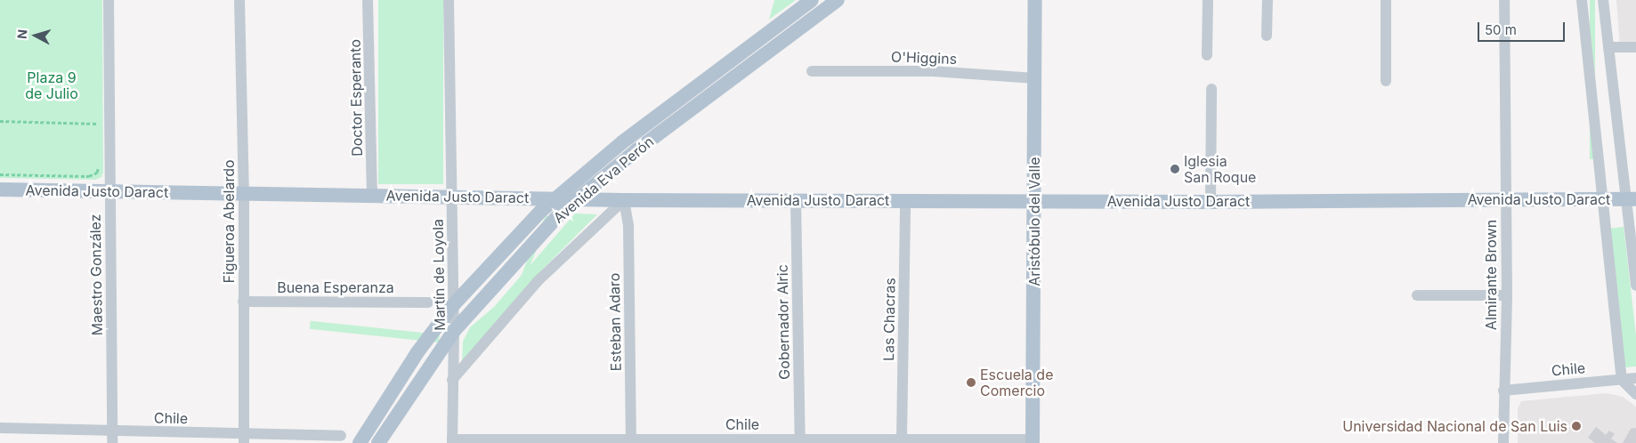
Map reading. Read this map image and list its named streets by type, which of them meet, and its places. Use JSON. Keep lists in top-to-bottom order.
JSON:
{
  "streets": {
    "main road": ["Avenida Eva Perón", "Avenida Justo Daract", "Aristóbulo del Valle"],
    "street": [
      "O'Higgins",
      "Doctor Esperanto",
      "Figueroa Abelardo",
      "Maestro González",
      "Martín de Loyola",
      "Almirante Brown",
      "Buena Esperanza",
      "Las Chacras",
      "Esteban Adaro",
      "Gobernador Alric",
      "Chile"
    ]
  },
  "crossings": [
    ["O'Higgins", "Aristóbulo del Valle"],
    ["Doctor Esperanto", "Avenida Justo Daract"],
    ["Avenida Eva Perón", "Avenida Justo Daract"],
    ["Avenida Eva Perón", "Martín de Loyola"],
    ["Avenida Eva Perón", "Esteban Adaro"],
    ["Avenida Justo Daract", "Figueroa Abelardo"],
    ["Avenida Justo Daract", "Aristóbulo del Valle"],
    ["Avenida Justo Daract", "Maestro González"],
    ["Avenida Justo Daract", "Martín de Loyola"],
    ["Avenida Justo Daract", "Almirante Brown"],
    ["Avenida Justo Daract", "Las Chacras"],
    ["Avenida Justo Daract", "Esteban Adaro"],
    ["Avenida Justo Daract", "Gobernador Alric"],
    ["Figueroa Abelardo", "Buena Esperanza"],
    ["Figueroa Abelardo", "Chile"],
    ["Aristóbulo del Valle", "Chile"],
    ["Maestro González", "Chile"],
    ["Martín de Loyola", "Chile"],
    ["Almirante Brown", "Chile"],
    ["Las Chacras", "Chile"],
    ["Esteban Adaro", "Chile"],
    ["Gobernador Alric", "Chile"]
  ],
  "parks": ["Plaza 9 de Julio"],
  "places": ["Iglesia San Roque", "Escuela de Comercio", "Universidad Nacional de San Luis"],
  "scale_bar": "50 m",
  "north": "left"
}
